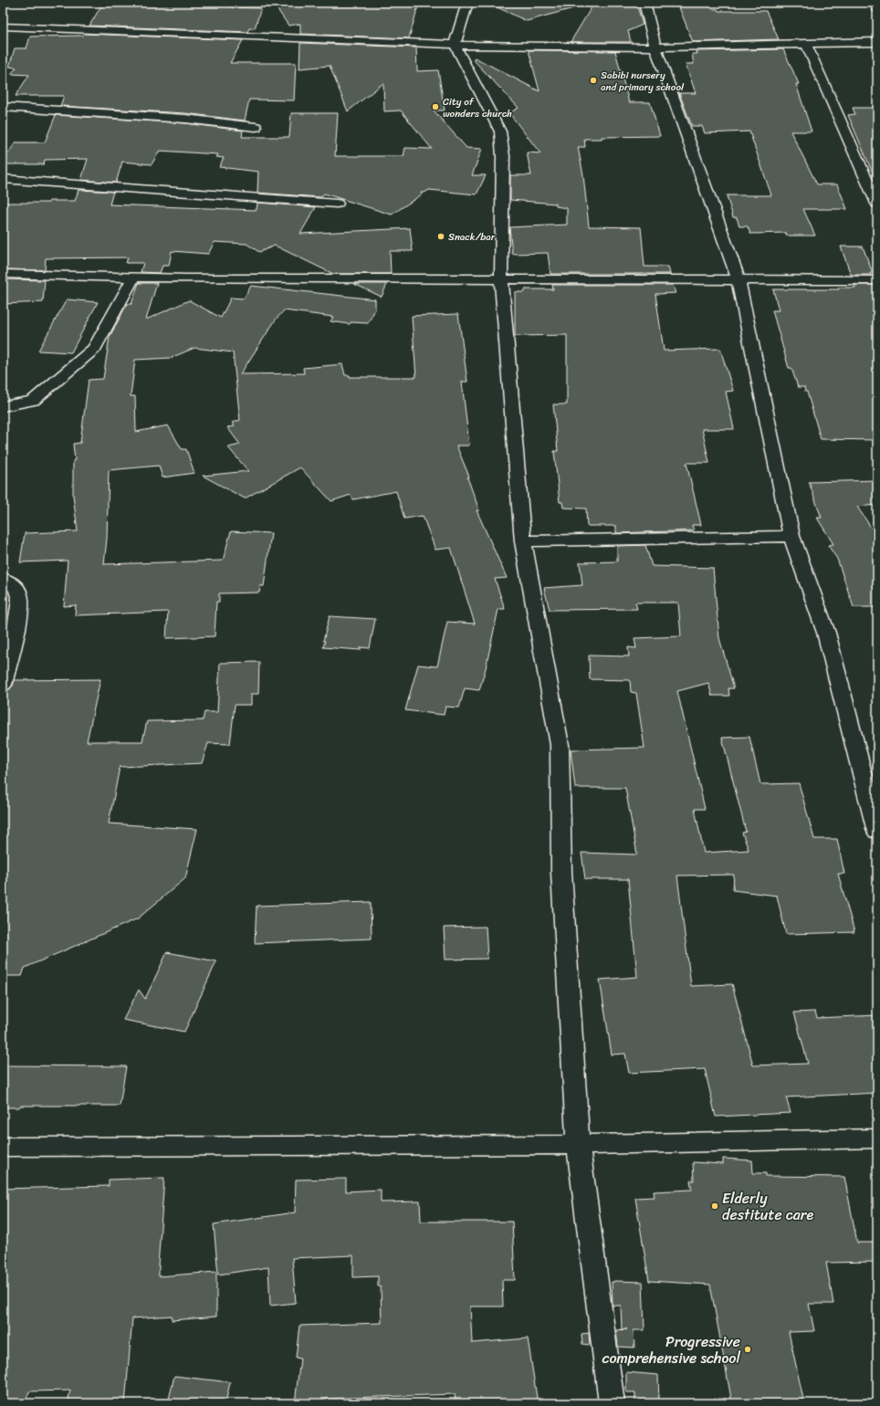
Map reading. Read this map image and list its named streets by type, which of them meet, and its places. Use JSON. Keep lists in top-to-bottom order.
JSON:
{
  "places": [
    "Sabibi nursery and primary school",
    "City of wonders church",
    "Snack/bar",
    "Elderly destitute care",
    "Progressive comprehensive school"
  ]
}
